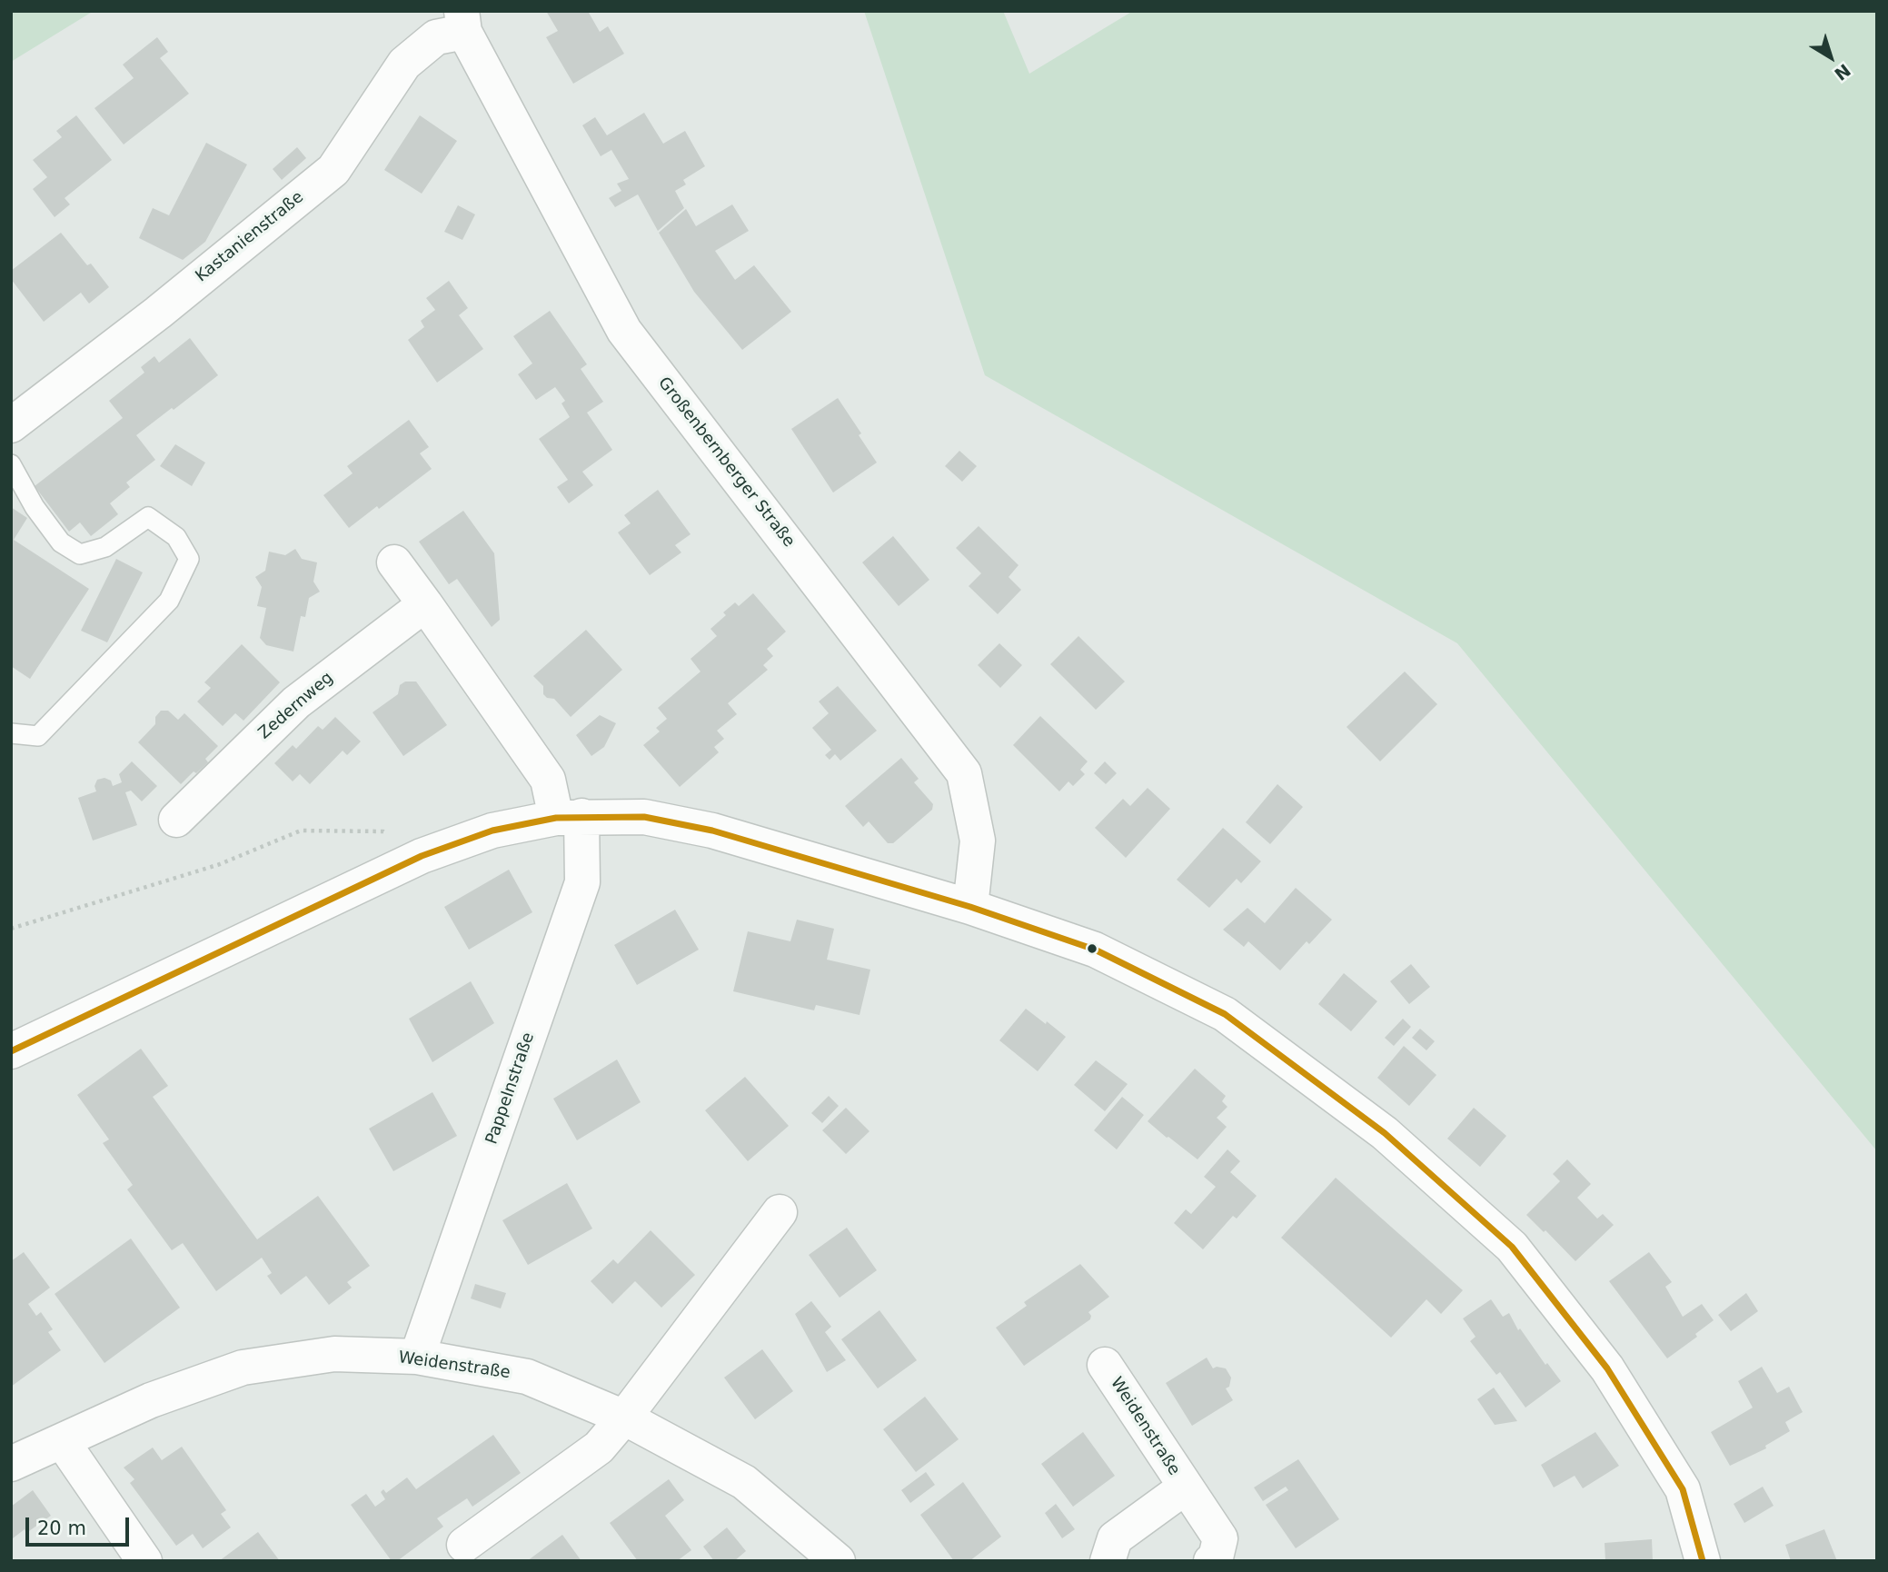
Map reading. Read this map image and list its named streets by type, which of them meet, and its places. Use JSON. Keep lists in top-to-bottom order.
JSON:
{
  "streets": {
    "street": [
      "Kastanienstraße",
      "Großenbernberger Straße",
      "Zedernweg",
      "Pappelnstraße",
      "Weidenstraße"
    ]
  },
  "crossings": [
    ["Kastanienstraße", "Großenbernberger Straße"],
    ["Pappelnstraße", "Weidenstraße"]
  ],
  "scale_bar": "20 m",
  "north": "bottom right"
}
